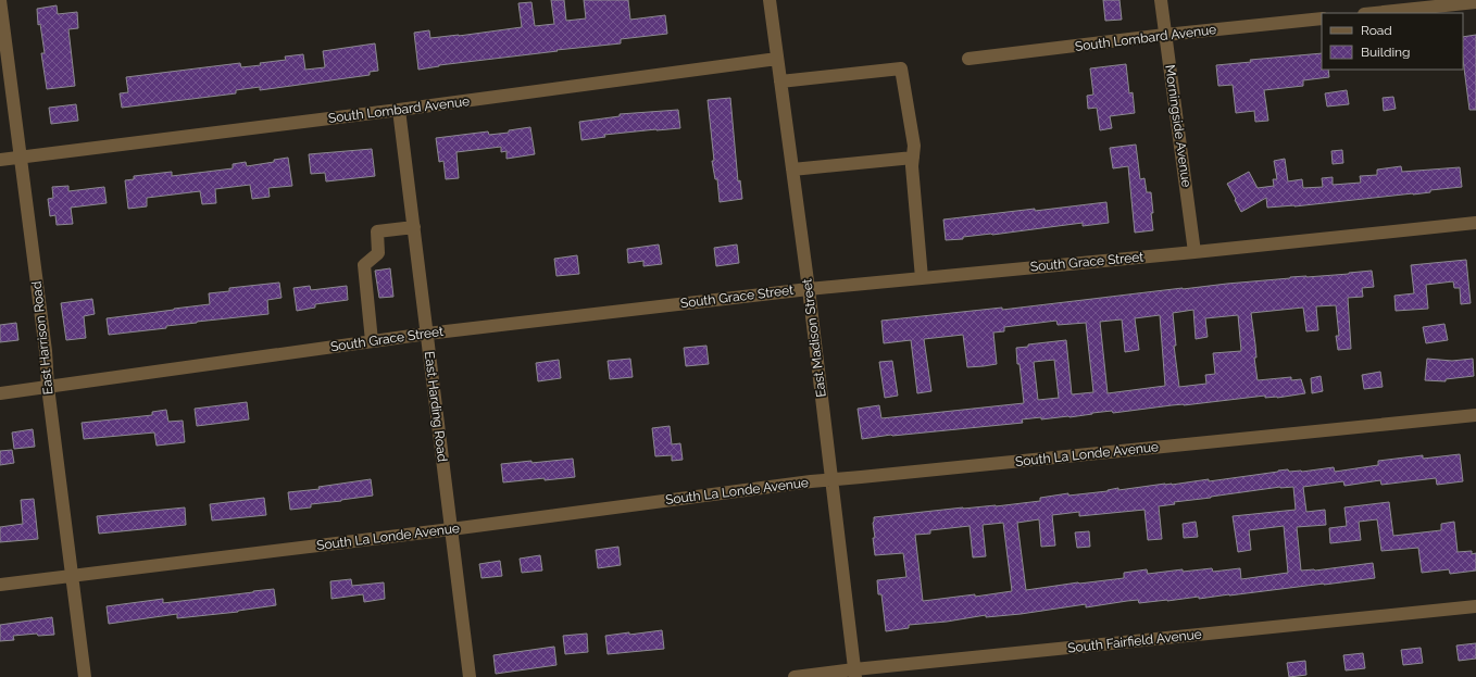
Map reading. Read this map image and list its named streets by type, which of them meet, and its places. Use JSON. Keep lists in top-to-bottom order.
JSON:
{
  "streets": {
    "street": [
      "South Lombard Avenue",
      "Morningside Avenue",
      "South Grace Street",
      "East Harrison Road",
      "East Madison Street",
      "East Harding Road",
      "South La Londe Avenue",
      "South Fairfield Avenue"
    ]
  },
  "crossings": [
    ["South Lombard Avenue", "Morningside Avenue"],
    ["South Lombard Avenue", "East Harrison Road"],
    ["South Lombard Avenue", "East Madison Street"],
    ["South Lombard Avenue", "East Harding Road"],
    ["Morningside Avenue", "South Grace Street"],
    ["South Grace Street", "East Harrison Road"],
    ["South Grace Street", "East Madison Street"],
    ["South Grace Street", "East Harding Road"],
    ["East Harrison Road", "South La Londe Avenue"],
    ["East Madison Street", "South La Londe Avenue"],
    ["East Madison Street", "South Fairfield Avenue"],
    ["East Harding Road", "South La Londe Avenue"]
  ],
  "legend": ["Road", "Building"]
}
